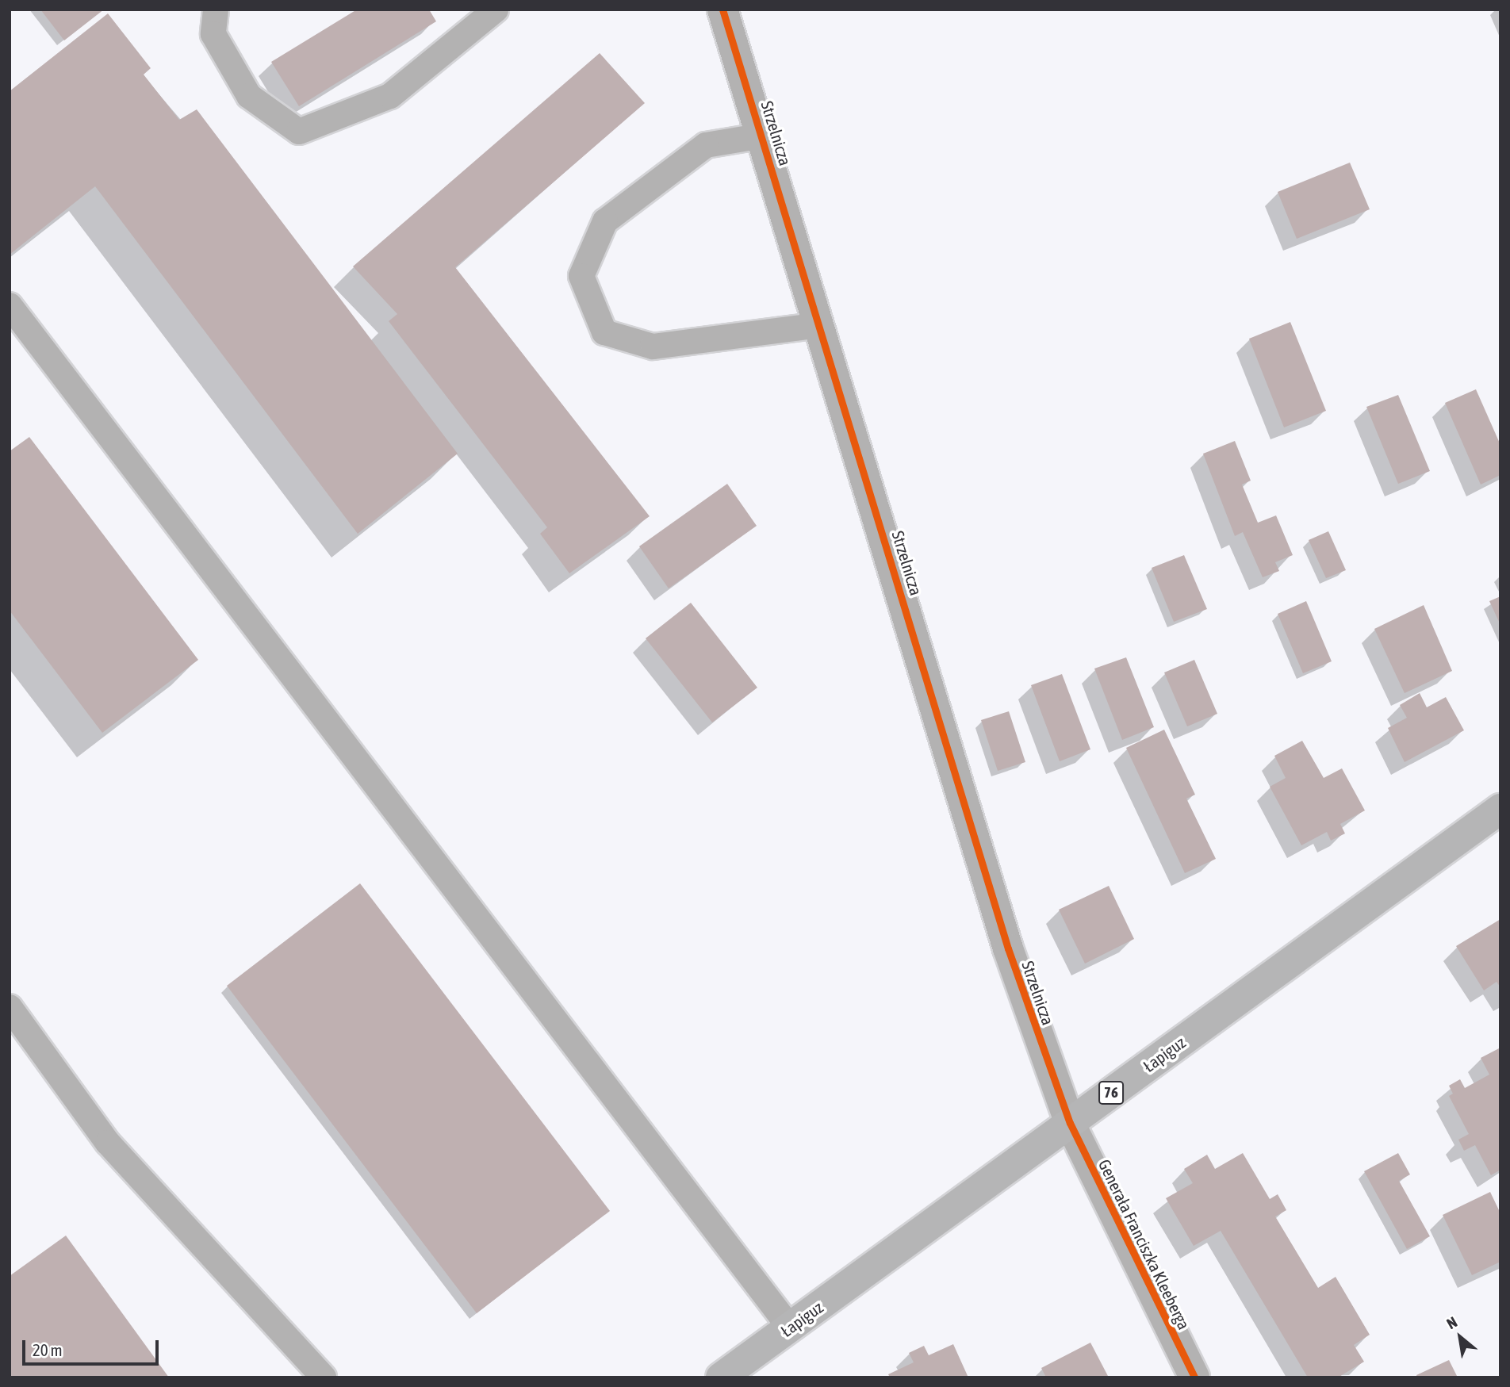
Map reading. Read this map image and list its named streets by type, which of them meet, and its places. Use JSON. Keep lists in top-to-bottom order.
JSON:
{
  "streets": {
    "main road": ["Łapiguz", "76"],
    "street": ["Strzelnicza", "Generała Franciszka Kleeberga"]
  },
  "crossings": [
    ["Strzelnicza", "Łapiguz"],
    ["Strzelnicza", "Generała Franciszka Kleeberga"],
    ["Łapiguz", "Generała Franciszka Kleeberga"]
  ],
  "scale_bar": "20 m",
  "north": "top left"
}
